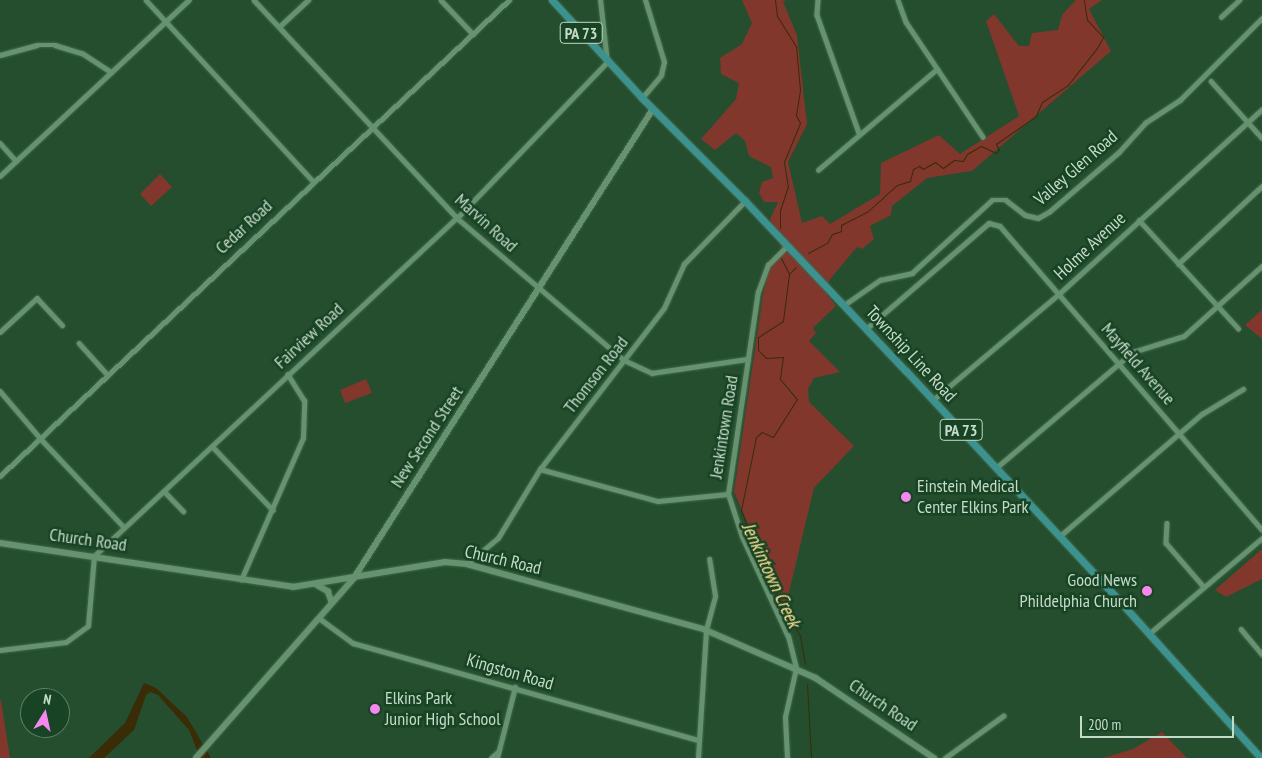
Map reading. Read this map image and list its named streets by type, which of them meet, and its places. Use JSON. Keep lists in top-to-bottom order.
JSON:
{
  "streets": {
    "main road": ["PA 73", "Township Line Road"],
    "street": [
      "Valley Glen Road",
      "Marvin Road",
      "Cedar Road",
      "Holme Avenue",
      "Fairview Road",
      "Mayfield Avenue",
      "Thomson Road",
      "Jenkintown Road",
      "New Second Street",
      "Church Road",
      "Kingston Road"
    ]
  },
  "crossings": [
    ["Valley Glen Road", "Township Line Road"],
    ["Marvin Road", "Cedar Road"],
    ["Marvin Road", "Fairview Road"],
    ["Marvin Road", "Thomson Road"],
    ["Marvin Road", "Jenkintown Road"],
    ["Marvin Road", "New Second Street"],
    ["Holme Avenue", "Township Line Road"],
    ["Holme Avenue", "Mayfield Avenue"],
    ["Fairview Road", "Township Line Road"],
    ["Fairview Road", "Church Road"],
    ["Township Line Road", "Mayfield Avenue"],
    ["Township Line Road", "Thomson Road"],
    ["Township Line Road", "Jenkintown Road"],
    ["Township Line Road", "New Second Street"],
    ["Thomson Road", "Church Road"],
    ["Jenkintown Road", "Church Road"],
    ["New Second Street", "Church Road"],
    ["New Second Street", "Kingston Road"]
  ],
  "water": ["Jenkintown Creek"],
  "places": ["Einstein Medical Center Elkins Park", "Good News Phildelphia Church", "Elkins Park Junior High School"],
  "scale_bar": "200 m",
  "north": "top"
}
